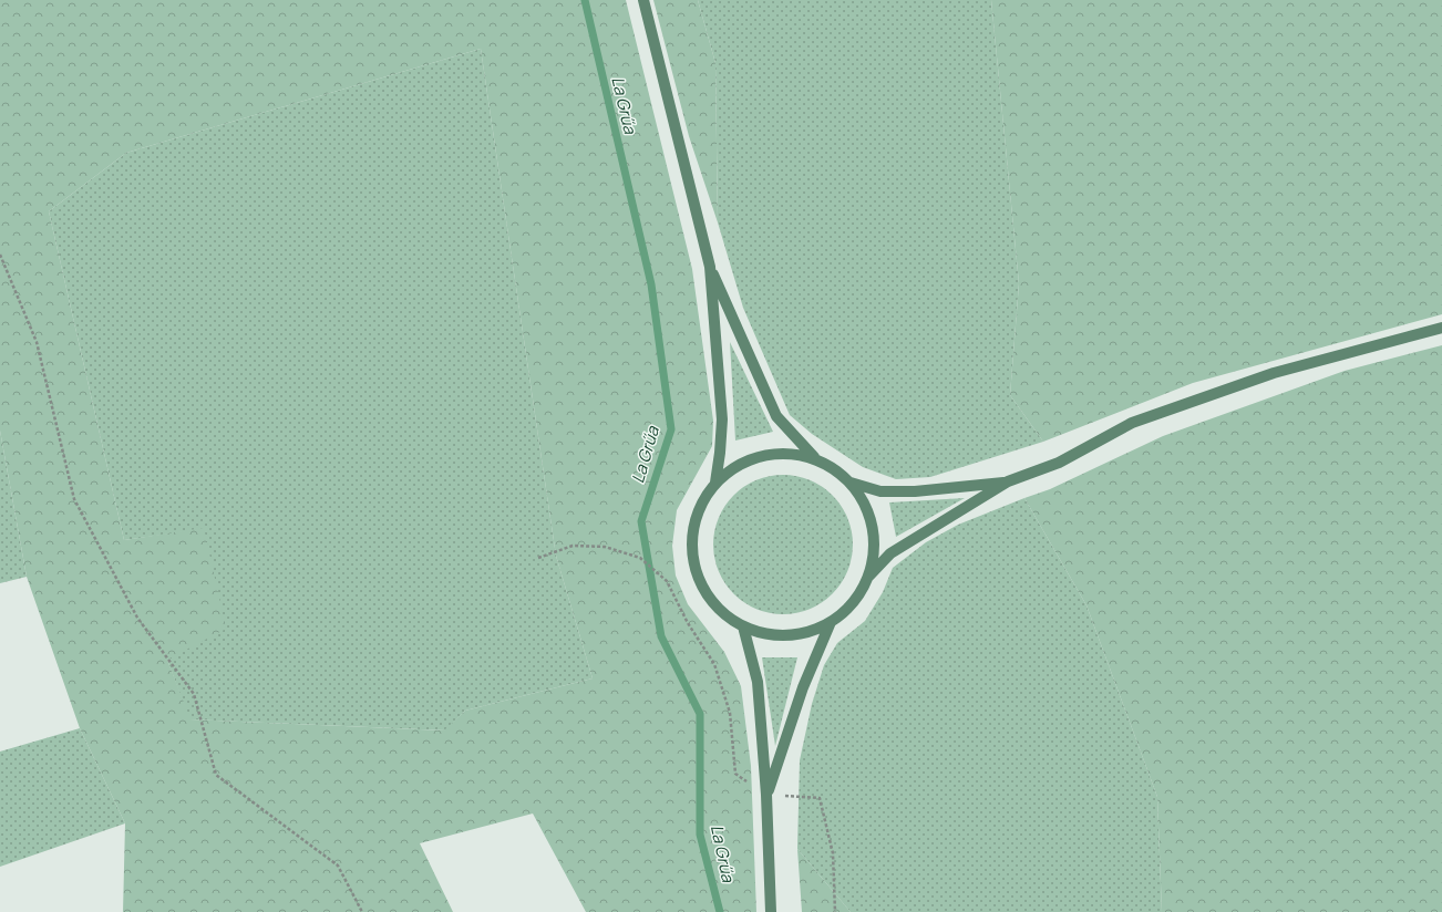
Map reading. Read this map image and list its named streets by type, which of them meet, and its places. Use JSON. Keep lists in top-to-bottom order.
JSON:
{
  "water": ["La Grűa"]
}
